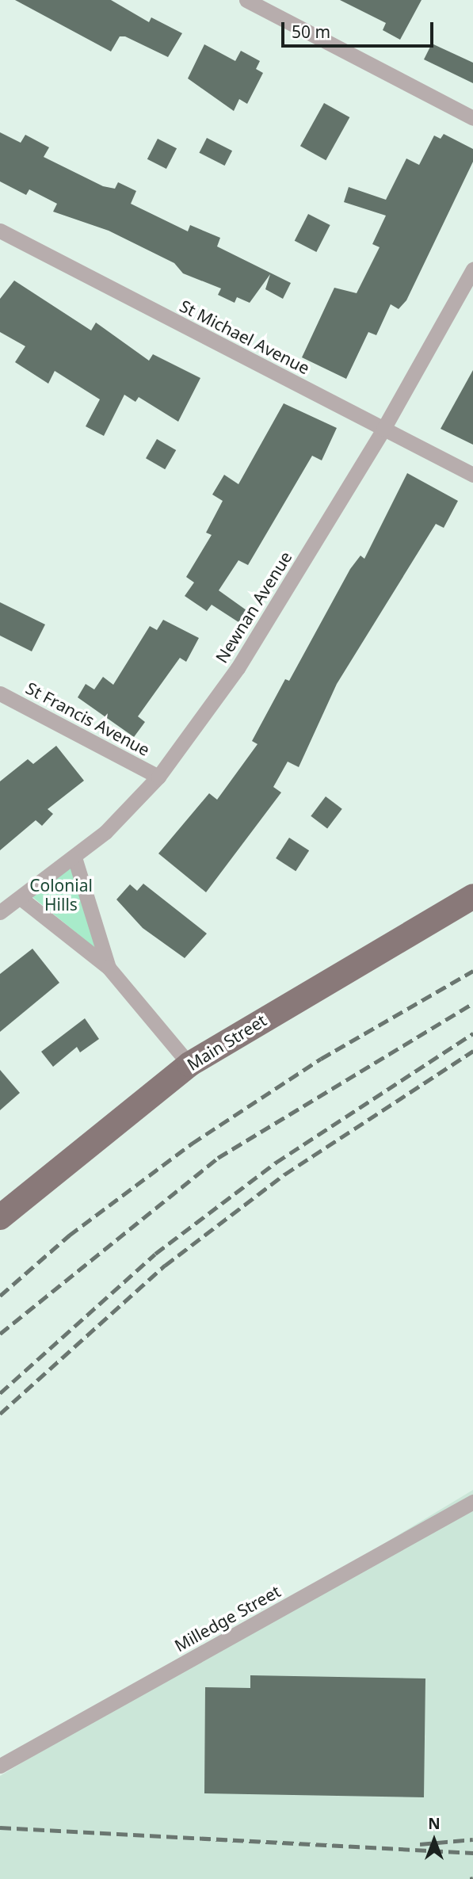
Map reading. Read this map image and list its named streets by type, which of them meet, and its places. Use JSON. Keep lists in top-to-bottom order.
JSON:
{
  "streets": {
    "main road": ["Main Street"],
    "street": [
      "St Michael Avenue",
      "Newnan Avenue",
      "St Francis Avenue",
      "Milledge Street"
    ]
  },
  "crossings": [
    ["St Michael Avenue", "Newnan Avenue"],
    ["Newnan Avenue", "St Francis Avenue"]
  ],
  "parks": ["Colonial Hills"],
  "scale_bar": "50 m",
  "north": "top"
}
